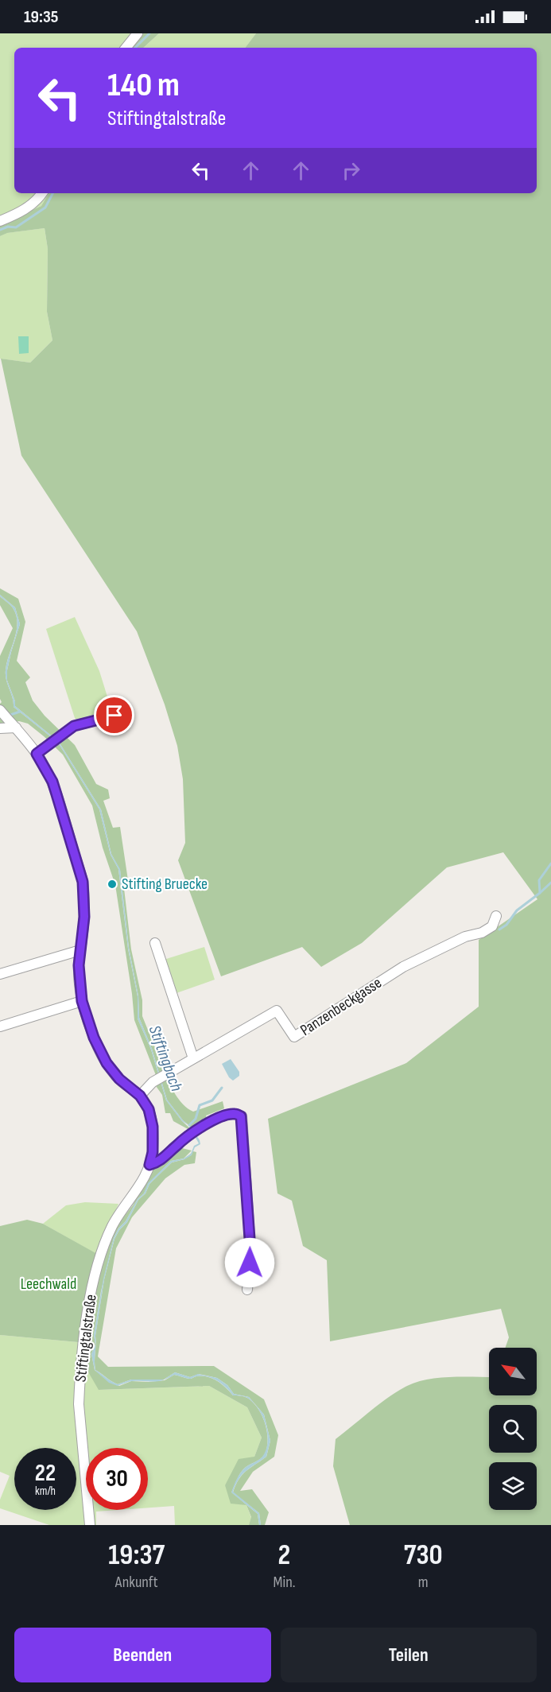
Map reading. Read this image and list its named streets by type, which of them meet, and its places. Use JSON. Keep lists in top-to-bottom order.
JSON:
{
  "streets": {
    "street": ["Panzenbeckgasse", "Stiftingtalstraße"]
  },
  "crossings": [
    ["Panzenbeckgasse", "Stiftingtalstraße"]
  ],
  "water": ["Stiftingbach"],
  "parks": ["Leechwald"],
  "places": ["Stifting Bruecke"],
  "north": "top left",
  "page": {
    "status": "19:35",
    "turn": ["140 m", "Stiftingtalstraße"],
    "speed": "22 km/h",
    "limit": "30",
    "eta": [
      "19:37",
      "Ankunft",
      "2",
      "Min.",
      "730",
      "m"
    ],
    "buttons": ["Beenden", "Teilen"]
  }
}
